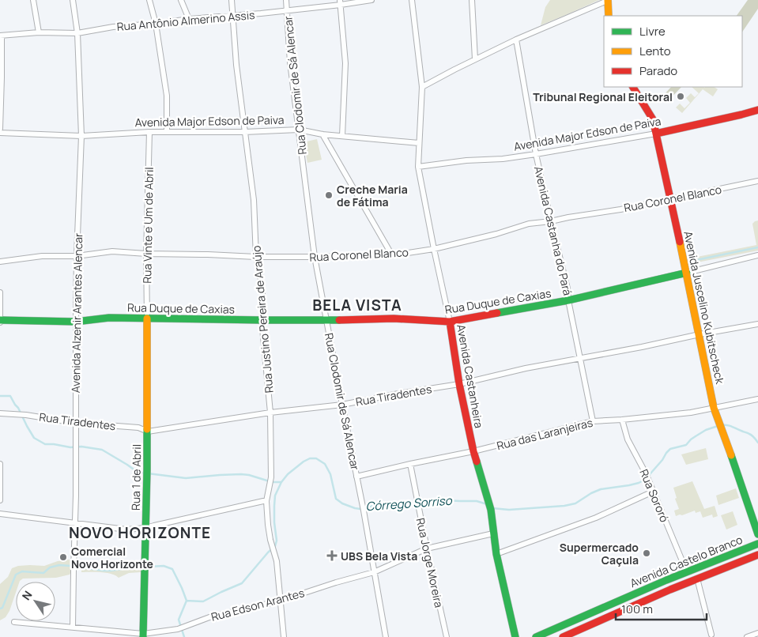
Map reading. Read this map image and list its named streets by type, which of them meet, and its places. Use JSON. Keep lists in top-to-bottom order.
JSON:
{
  "streets": {
    "street": [
      "Rua Antônio Almerino Assis",
      "Rua Clodomir de Sá Alencar",
      "Avenida Major Edson de Paiva",
      "Rua Coronel Blanco",
      "Rua Vinte e Um de Abril",
      "Avenida Castanha do Pará",
      "Rua Duque de Caxias",
      "Avenida Juscelino Kubitscheck",
      "Avenida Alzenir Arantes Alencar",
      "Rua Justino Pereira de Araújo",
      "Avenida Castanheira",
      "Rua Tiradentes",
      "Rua das Laranjeiras",
      "Rua 1 de Abril",
      "Rua Sororó",
      "Avenida Castelo Branco",
      "Rua Jorge Moreira",
      "Rua Edson Arantes"
    ]
  },
  "crossings": [
    ["Rua Antônio Almerino Assis", "Rua Clodomir de Sá Alencar"],
    ["Rua Antônio Almerino Assis", "Avenida Alzenir Arantes Alencar"],
    ["Rua Antônio Almerino Assis", "Rua Justino Pereira de Araújo"],
    ["Rua Clodomir de Sá Alencar", "Avenida Major Edson de Paiva"],
    ["Rua Clodomir de Sá Alencar", "Rua Coronel Blanco"],
    ["Rua Clodomir de Sá Alencar", "Rua Duque de Caxias"],
    ["Rua Clodomir de Sá Alencar", "Rua Tiradentes"],
    ["Rua Clodomir de Sá Alencar", "Rua das Laranjeiras"],
    ["Rua Clodomir de Sá Alencar", "Rua Edson Arantes"],
    ["Avenida Major Edson de Paiva", "Rua Vinte e Um de Abril"],
    ["Avenida Major Edson de Paiva", "Avenida Castanha do Pará"],
    ["Avenida Major Edson de Paiva", "Avenida Juscelino Kubitscheck"],
    ["Avenida Major Edson de Paiva", "Avenida Alzenir Arantes Alencar"],
    ["Avenida Major Edson de Paiva", "Rua Justino Pereira de Araújo"],
    ["Avenida Major Edson de Paiva", "Avenida Castanheira"],
    ["Rua Coronel Blanco", "Rua Vinte e Um de Abril"],
    ["Rua Coronel Blanco", "Avenida Castanha do Pará"],
    ["Rua Coronel Blanco", "Avenida Juscelino Kubitscheck"],
    ["Rua Coronel Blanco", "Avenida Alzenir Arantes Alencar"],
    ["Rua Coronel Blanco", "Rua Justino Pereira de Araújo"],
    ["Rua Coronel Blanco", "Avenida Castanheira"],
    ["Rua Vinte e Um de Abril", "Rua Duque de Caxias"],
    ["Rua Vinte e Um de Abril", "Rua 1 de Abril"],
    ["Avenida Castanha do Pará", "Rua Duque de Caxias"],
    ["Avenida Castanha do Pará", "Rua Tiradentes"],
    ["Avenida Castanha do Pará", "Rua das Laranjeiras"],
    ["Rua Duque de Caxias", "Avenida Juscelino Kubitscheck"],
    ["Rua Duque de Caxias", "Avenida Alzenir Arantes Alencar"],
    ["Rua Duque de Caxias", "Rua Justino Pereira de Araújo"],
    ["Rua Duque de Caxias", "Avenida Castanheira"],
    ["Rua Duque de Caxias", "Rua 1 de Abril"],
    ["Avenida Juscelino Kubitscheck", "Rua Tiradentes"],
    ["Avenida Juscelino Kubitscheck", "Rua das Laranjeiras"],
    ["Avenida Alzenir Arantes Alencar", "Rua Tiradentes"],
    ["Avenida Alzenir Arantes Alencar", "Rua Edson Arantes"],
    ["Rua Justino Pereira de Araújo", "Rua Tiradentes"],
    ["Rua Justino Pereira de Araújo", "Rua Edson Arantes"],
    ["Avenida Castanheira", "Rua Tiradentes"],
    ["Avenida Castanheira", "Rua das Laranjeiras"],
    ["Avenida Castanheira", "Rua Edson Arantes"],
    ["Rua Tiradentes", "Rua 1 de Abril"],
    ["Rua das Laranjeiras", "Rua Sororó"],
    ["Rua das Laranjeiras", "Rua Jorge Moreira"],
    ["Rua 1 de Abril", "Rua Edson Arantes"],
    ["Rua Sororó", "Avenida Castelo Branco"],
    ["Rua Jorge Moreira", "Rua Edson Arantes"]
  ],
  "districts": ["BELA VISTA", "NOVO HORIZONTE"],
  "water": ["Córrego Sorriso"],
  "places": {
    "other": [
      "Tribunal Regional Eleitoral",
      "Creche Maria de Fátima",
      "Supermercado Caçula",
      "Comercial Novo Horizonte"
    ],
    "health": ["UBS Bela Vista"]
  },
  "legend": ["Livre", "Lento", "Parado"],
  "scale_bar": "100 m",
  "north": "top left"
}
